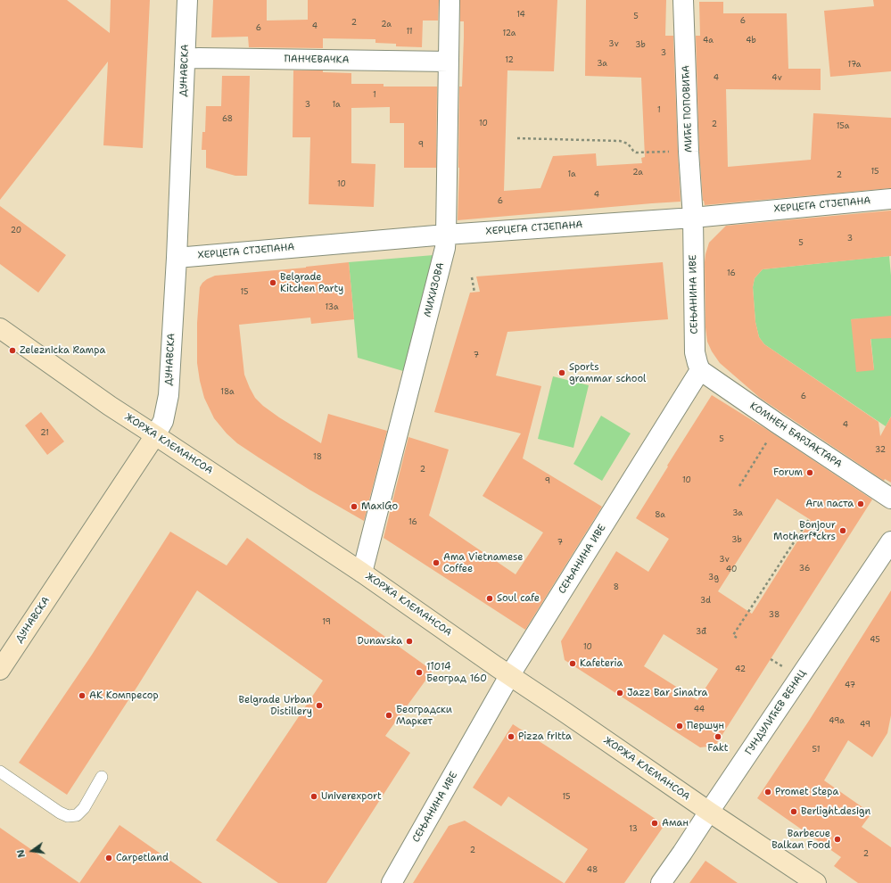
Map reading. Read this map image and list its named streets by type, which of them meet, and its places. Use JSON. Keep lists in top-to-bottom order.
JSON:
{
  "streets": {
    "main road": ["ДУНАВСКА", "ЖОРЖА КЛЕМАНСОА"],
    "street": [
      "ПАНЧЕВАЧКА",
      "МИЋЕ ПОПОВИЋА",
      "ХЕРЦЕГА СТЈЕПАНА",
      "МИХИЗОВА",
      "СЕЊАНИНА ИВЕ",
      "КОМНЕН БАРЈАКТАРА",
      "ГУНДУЛИЋЕВ ВЕНАЦ"
    ]
  },
  "crossings": [
    ["ПАНЧЕВАЧКА", "ДУНАВСКА"],
    ["ПАНЧЕВАЧКА", "МИХИЗОВА"],
    ["ДУНАВСКА", "ХЕРЦЕГА СТЈЕПАНА"],
    ["ДУНАВСКА", "ЖОРЖА КЛЕМАНСОА"],
    ["МИЋЕ ПОПОВИЋА", "ХЕРЦЕГА СТЈЕПАНА"],
    ["МИЋЕ ПОПОВИЋА", "СЕЊАНИНА ИВЕ"],
    ["ХЕРЦЕГА СТЈЕПАНА", "МИХИЗОВА"],
    ["ХЕРЦЕГА СТЈЕПАНА", "СЕЊАНИНА ИВЕ"],
    ["МИХИЗОВА", "ЖОРЖА КЛЕМАНСОА"],
    ["СЕЊАНИНА ИВЕ", "КОМНЕН БАРЈАКТАРА"],
    ["СЕЊАНИНА ИВЕ", "ЖОРЖА КЛЕМАНСОА"],
    ["ЖОРЖА КЛЕМАНСОА", "ГУНДУЛИЋЕВ ВЕНАЦ"]
  ],
  "places": [
    "Belgrade Kitchen Party",
    "Zeleznicka Rampa",
    "Sports grammar school",
    "Forum",
    "Аги паста",
    "MaxiGo",
    "Bonjour Motherf*ckrs",
    "Ama Vietnamese Coffee",
    "Soul cafe",
    "Dunavska",
    "Kafeteria",
    "11014 Београд 160",
    "Jazz Bar Sinatra",
    "АК Компресор",
    "Belgrade Urban Distillery",
    "Београдски Маркет",
    "Першун",
    "Pizza fritta",
    "Fakt",
    "Promet Stepa",
    "Univerexport",
    "Berlight.design",
    "Аман",
    "Barbecue Balkan Food",
    "Carpetland"
  ],
  "house_numbers": [
    "14",
    "5",
    "6",
    "2",
    "2a",
    "4",
    "6",
    "11",
    "12a",
    "4a",
    "4b",
    "3v",
    "3b",
    "3",
    "12",
    "3a",
    "17a",
    "4",
    "4v",
    "1",
    "3",
    "1a",
    "1",
    "68",
    "10",
    "2",
    "15a",
    "9",
    "15",
    "2a",
    "1a",
    "2",
    "10",
    "4",
    "6",
    "20",
    "3",
    "5",
    "16",
    "15",
    "13a",
    "7",
    "18a",
    "6",
    "4",
    "21",
    "5",
    "32",
    "18",
    "2",
    "10",
    "9",
    "3a",
    "8a",
    "16",
    "3b",
    "7",
    "3v",
    "36",
    "40",
    "3g",
    "8",
    "3d",
    "38",
    "19",
    "3đ",
    "45",
    "10",
    "42",
    "47",
    "44",
    "49a",
    "49",
    "51",
    "15",
    "13",
    "2",
    "2",
    "48"
  ],
  "north": "left"
}
